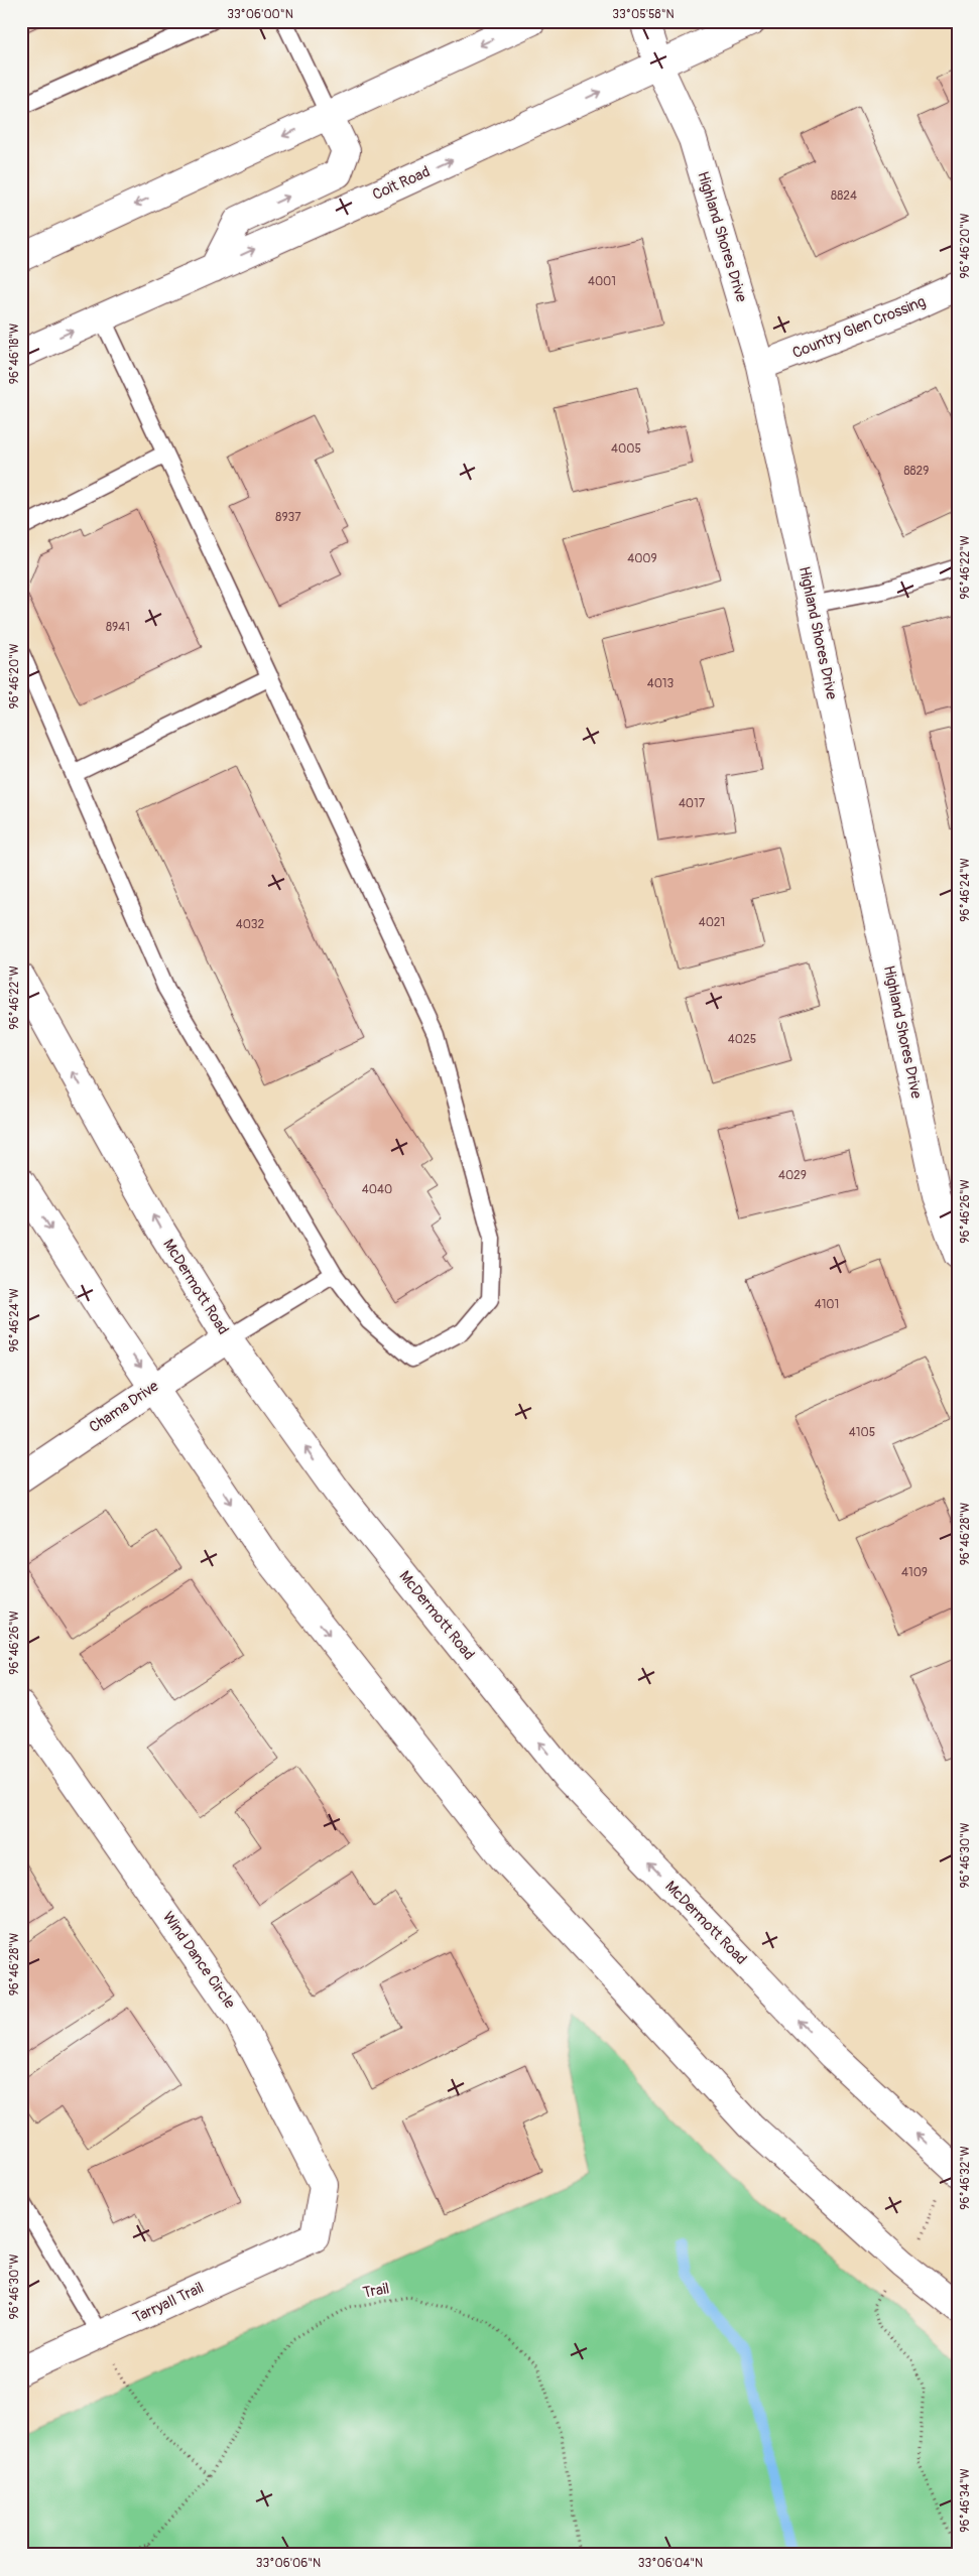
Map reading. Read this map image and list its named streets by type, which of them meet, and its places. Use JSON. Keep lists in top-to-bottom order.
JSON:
{
  "streets": {
    "main road": [
      "Coit Road",
      "Highland Shores Drive",
      "Country Glen Crossing",
      "McDermott Road",
      "Chama Drive",
      "Wind Dance Circle",
      "Tarryall Trail"
    ],
    "path": ["Trail"]
  },
  "crossings": [
    ["Coit Road", "Highland Shores Drive"],
    ["Highland Shores Drive", "Country Glen Crossing"],
    ["McDermott Road", "Chama Drive"],
    ["Wind Dance Circle", "Tarryall Trail"]
  ],
  "house_numbers": [
    "8824",
    "4001",
    "4005",
    "8829",
    "8937",
    "4009",
    "8941",
    "4013",
    "4017",
    "4021",
    "4032",
    "4025",
    "4029",
    "4040",
    "4101",
    "4105",
    "4109"
  ],
  "coordinates": [
    "33°06'00\"N",
    "33°05'58\"N",
    "96°46'20\"W",
    "96°46'18\"W",
    "96°46'22\"W",
    "96°46'24\"W",
    "96°46'26\"W",
    "96°46'28\"W",
    "96°46'30\"W",
    "96°46'32\"W",
    "96°46'34\"W",
    "33°06'06\"N",
    "33°06'04\"N"
  ]
}
